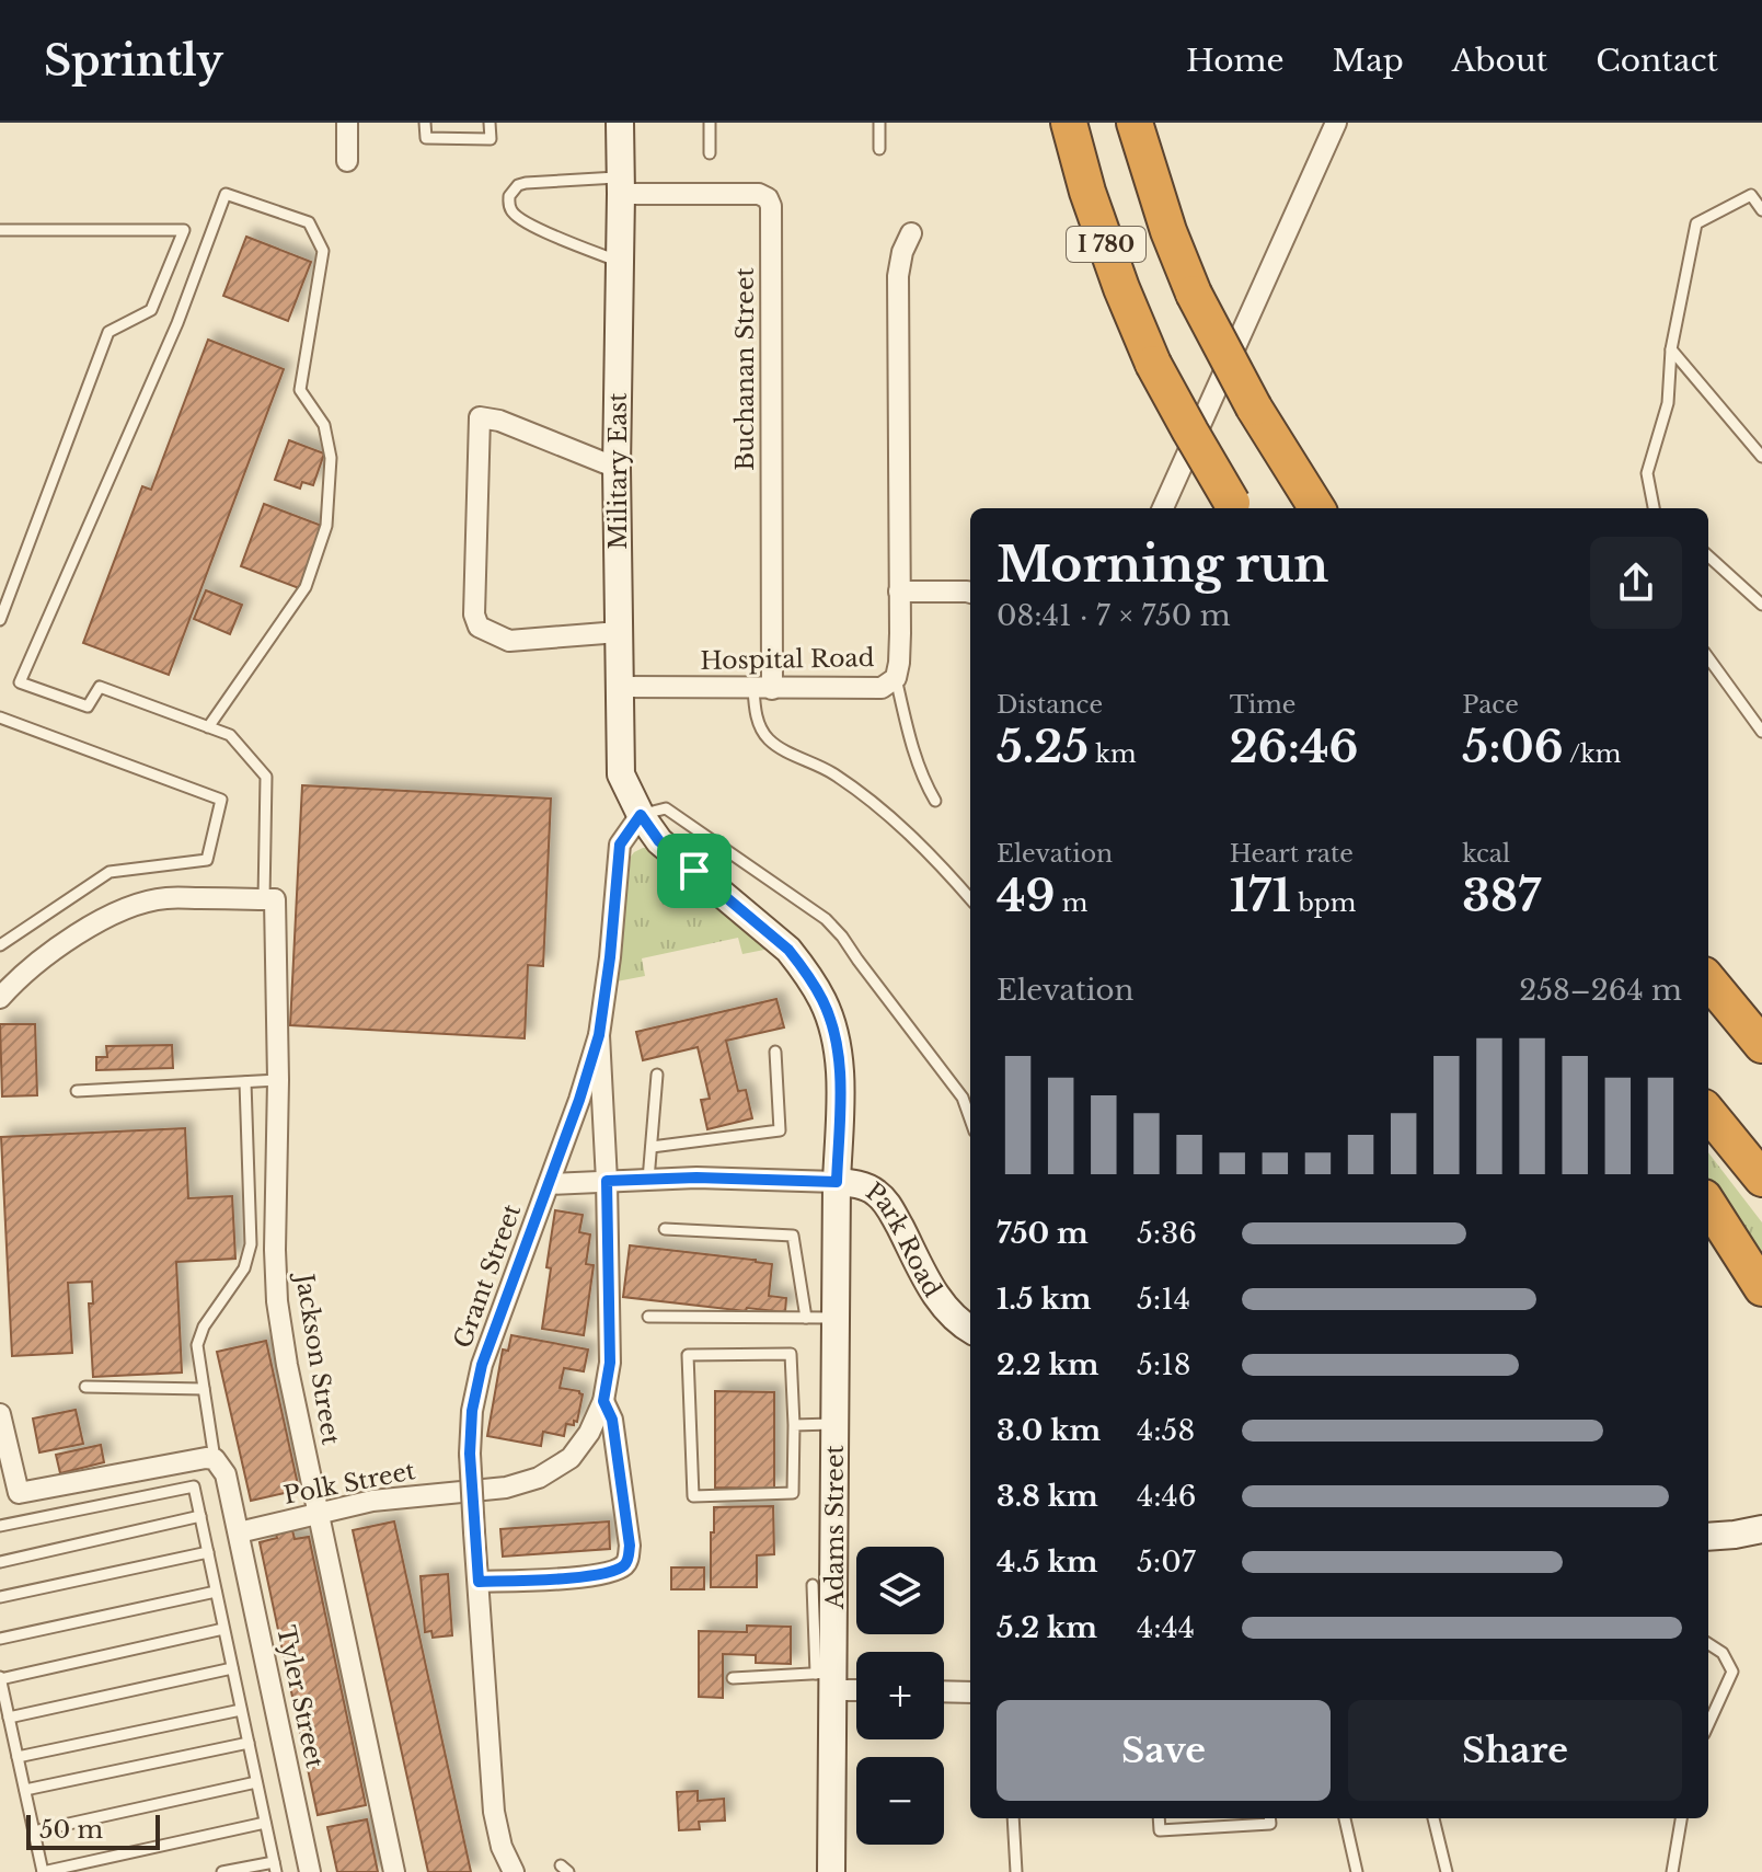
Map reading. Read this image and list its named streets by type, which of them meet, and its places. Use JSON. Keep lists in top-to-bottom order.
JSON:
{
  "streets": {
    "highway": ["I 780"],
    "street": [
      "Buchanan Street",
      "Military East",
      "Hospital Road",
      "Park Road",
      "Grant Street",
      "Jackson Street",
      "Polk Street",
      "Adams Street",
      "Tyler Street"
    ]
  },
  "crossings": [
    ["Buchanan Street", "Military East"],
    ["Buchanan Street", "Hospital Road"],
    ["Military East", "Hospital Road"],
    ["Military East", "Park Road"],
    ["Military East", "Grant Street"],
    ["Military East", "Adams Street"],
    ["Park Road", "Grant Street"],
    ["Park Road", "Polk Street"],
    ["Park Road", "Adams Street"],
    ["Grant Street", "Polk Street"],
    ["Jackson Street", "Polk Street"],
    ["Polk Street", "Tyler Street"]
  ],
  "scale_bar": "50 m",
  "page": {
    "header": "Sprintly",
    "nav": [
      "Home",
      "Map",
      "About",
      "Contact"
    ],
    "heading": ["Morning run", "08:41 · 7 × 750 m"],
    "stats": [
      ["Distance", "5.25 km"],
      ["Time", "26:46"],
      ["Pace", "5:06 /km"],
      ["Elevation", "49 m"],
      ["Heart rate", "171 bpm"],
      ["kcal", "387"]
    ],
    "chart": ["Elevation", "258–264 m"],
    "list": [
      {
        "name": "750 m",
        "note": "5:36"
      },
      {
        "name": "1.5 km",
        "note": "5:14"
      },
      {
        "name": "2.2 km",
        "note": "5:18"
      },
      {
        "name": "3.0 km",
        "note": "4:58"
      },
      {
        "name": "3.8 km",
        "note": "4:46"
      },
      {
        "name": "4.5 km",
        "note": "5:07"
      },
      {
        "name": "5.2 km",
        "note": "4:44"
      }
    ],
    "map_buttons": ["+", "−"],
    "buttons": ["Save", "Share"],
    "scale": "50 m"
  }
}
